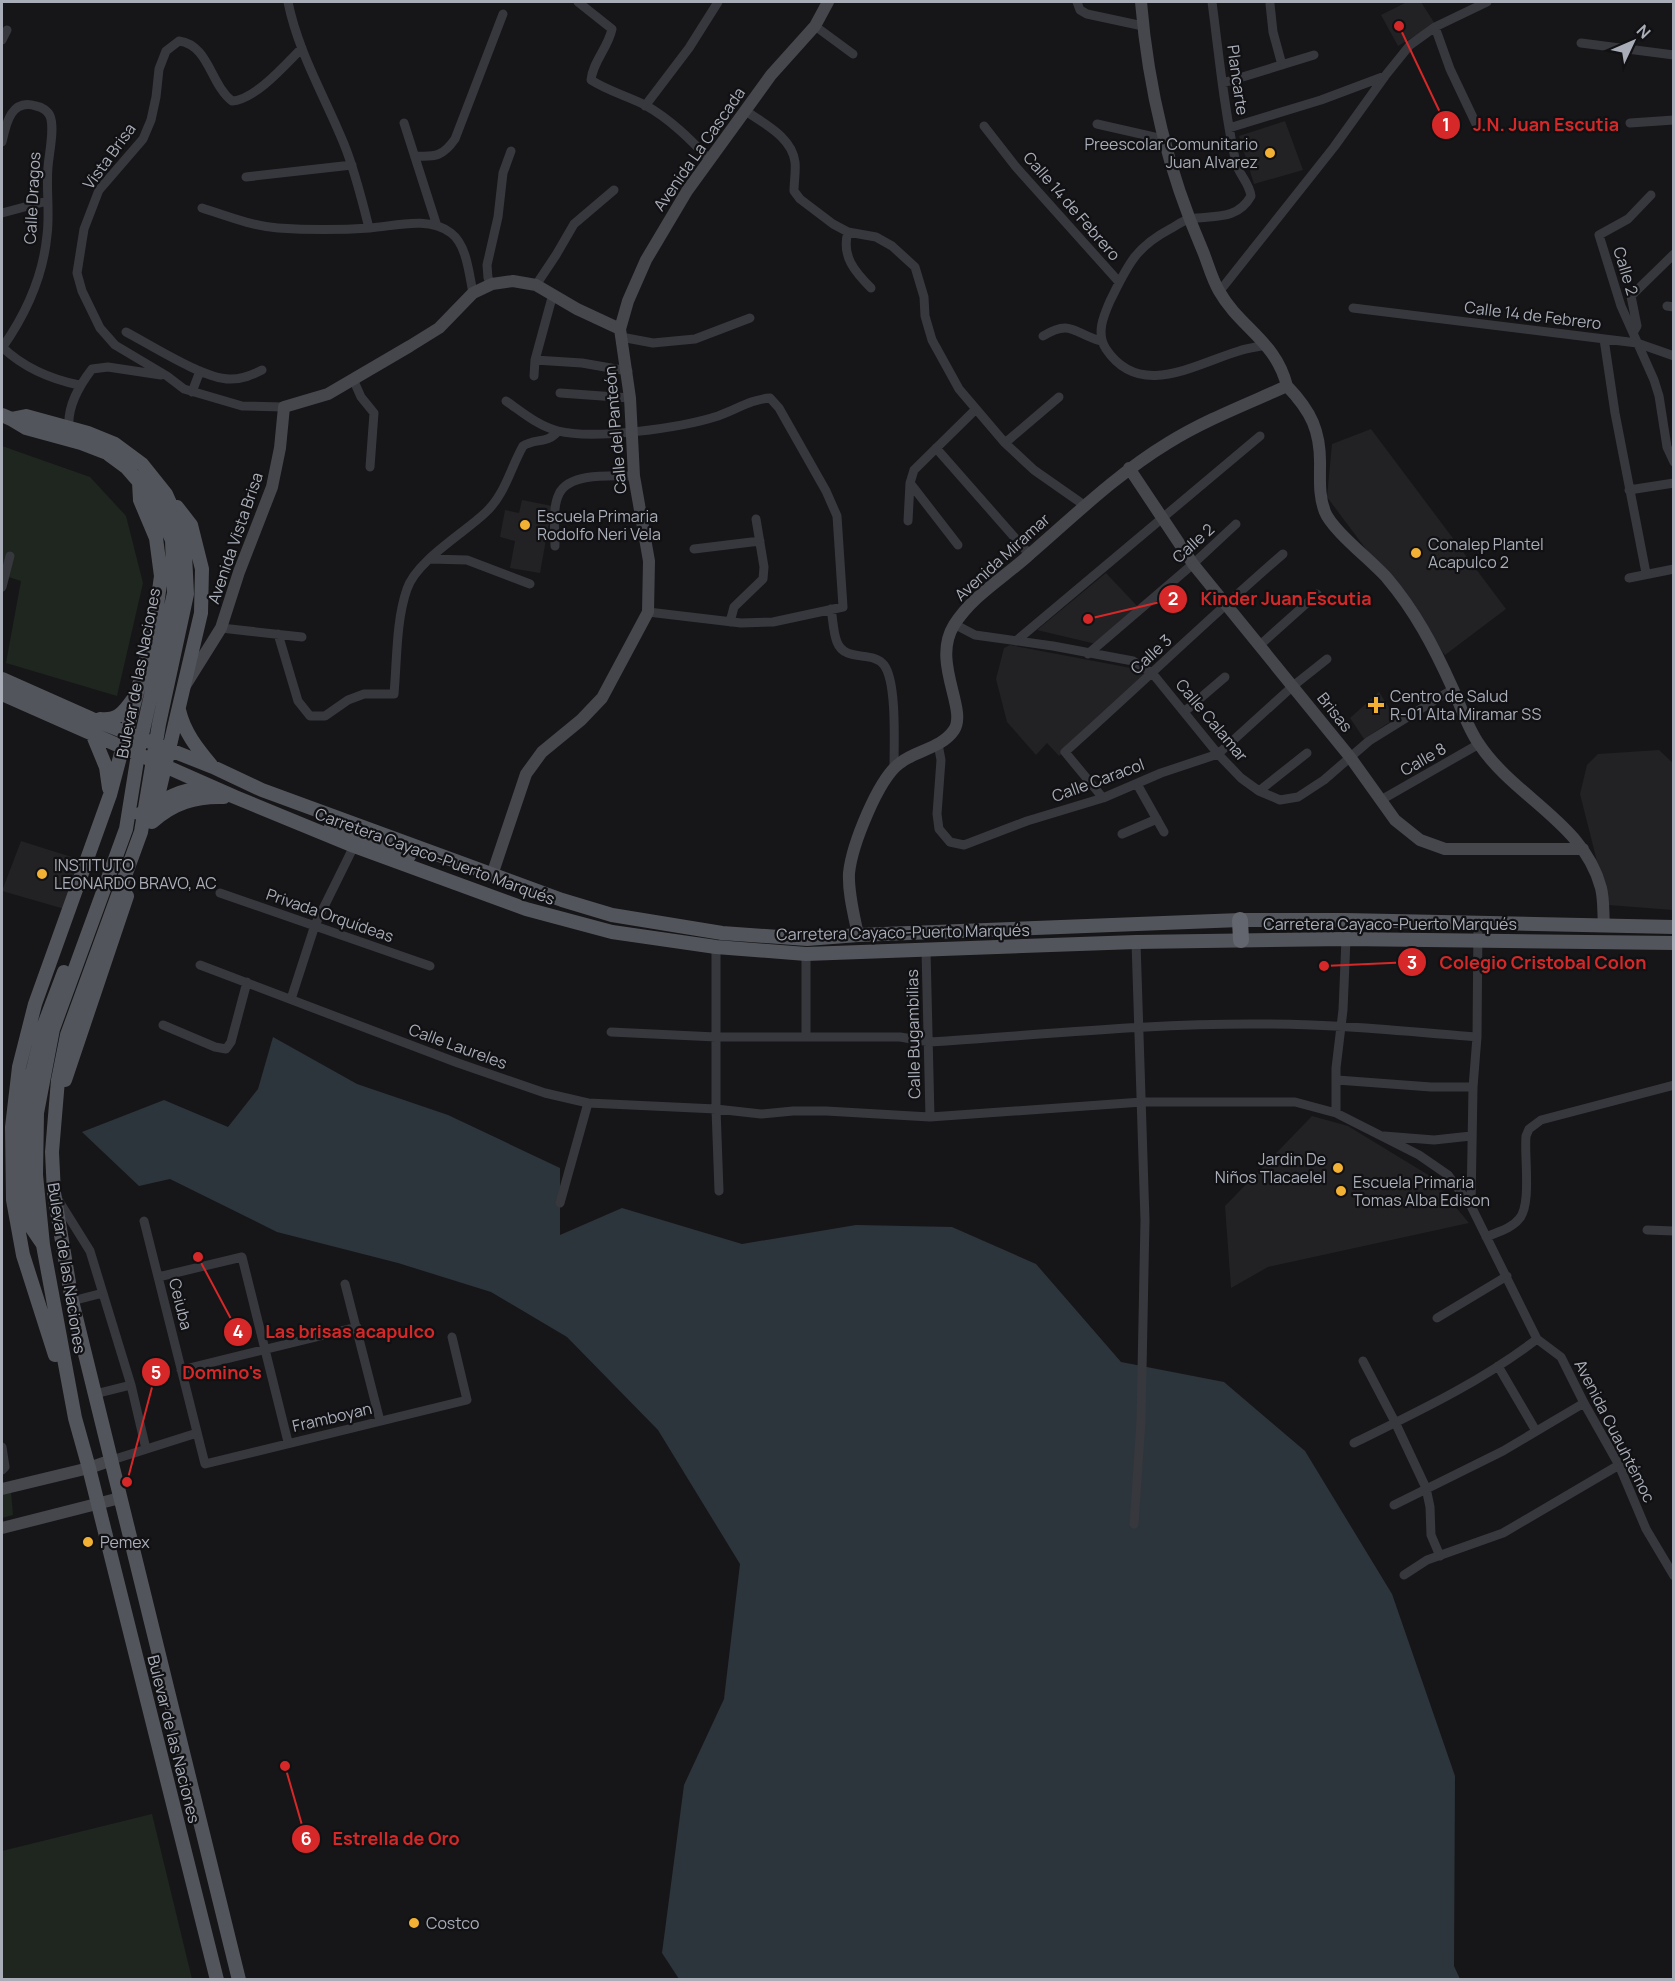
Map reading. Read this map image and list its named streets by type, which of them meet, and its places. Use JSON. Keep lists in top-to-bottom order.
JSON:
{
  "streets": {
    "main road": ["Bulevar de las Naciones", "Carretera Cayaco-Puerto Marqués"],
    "street": [
      "Plancarte",
      "Avenida La Cascada",
      "Vista Brisa",
      "Calle Dragos",
      "Calle 14 de Febrero",
      "Calle 2",
      "Calle del Panteón",
      "Avenida Vista Brisa",
      "Avenida Miramar",
      "Calle 3",
      "Brisas",
      "Calle Calamar",
      "Calle 8",
      "Calle Caracol",
      "Privada Orquídeas",
      "Calle Bugambilias",
      "Calle Laureles",
      "Ceiuba",
      "Framboyan",
      "Avenida Cuauhtémoc"
    ]
  },
  "crossings": [
    ["Avenida La Cascada", "Calle del Panteón"],
    ["Vista Brisa", "Avenida Vista Brisa"],
    ["Calle 14 de Febrero", "Calle 2"],
    ["Calle 2", "Brisas"],
    ["Calle 2", "Calle Calamar"],
    ["Calle del Panteón", "Carretera Cayaco-Puerto Marqués"],
    ["Avenida Miramar", "Brisas"],
    ["Avenida Miramar", "Calle Calamar"],
    ["Avenida Miramar", "Calle Caracol"],
    ["Avenida Miramar", "Carretera Cayaco-Puerto Marqués"],
    ["Calle 3", "Brisas"],
    ["Calle 3", "Calle Calamar"],
    ["Calle 3", "Calle Caracol"],
    ["Brisas", "Calle Calamar"],
    ["Brisas", "Calle 8"],
    ["Brisas", "Calle Caracol"],
    ["Calle Calamar", "Calle Caracol"],
    ["Carretera Cayaco-Puerto Marqués", "Calle Bugambilias"],
    ["Carretera Cayaco-Puerto Marqués", "Avenida Cuauhtémoc"],
    ["Calle Bugambilias", "Calle Laureles"],
    ["Calle Laureles", "Avenida Cuauhtémoc"],
    ["Ceiuba", "Framboyan"]
  ],
  "places": {
    "other": [
      "J.N. Juan Escutia",
      "Preescolar Comunitario Juan Alvarez",
      "Escuela Primaria Rodolfo Neri Vela",
      "Conalep Plantel Acapulco 2",
      "Kinder Juan Escutia",
      "INSTITUTO LEONARDO BRAVO, AC",
      "Colegio Cristobal Colon",
      "Jardin De Niños Tlacaelel",
      "Escuela Primaria Tomas Alba Edison",
      "Las brisas acapulco",
      "Domino's",
      "Pemex",
      "Estrella de Oro",
      "Costco"
    ],
    "health": ["Centro de Salud R-01 Alta Miramar SS"]
  },
  "north": "top right"
}
